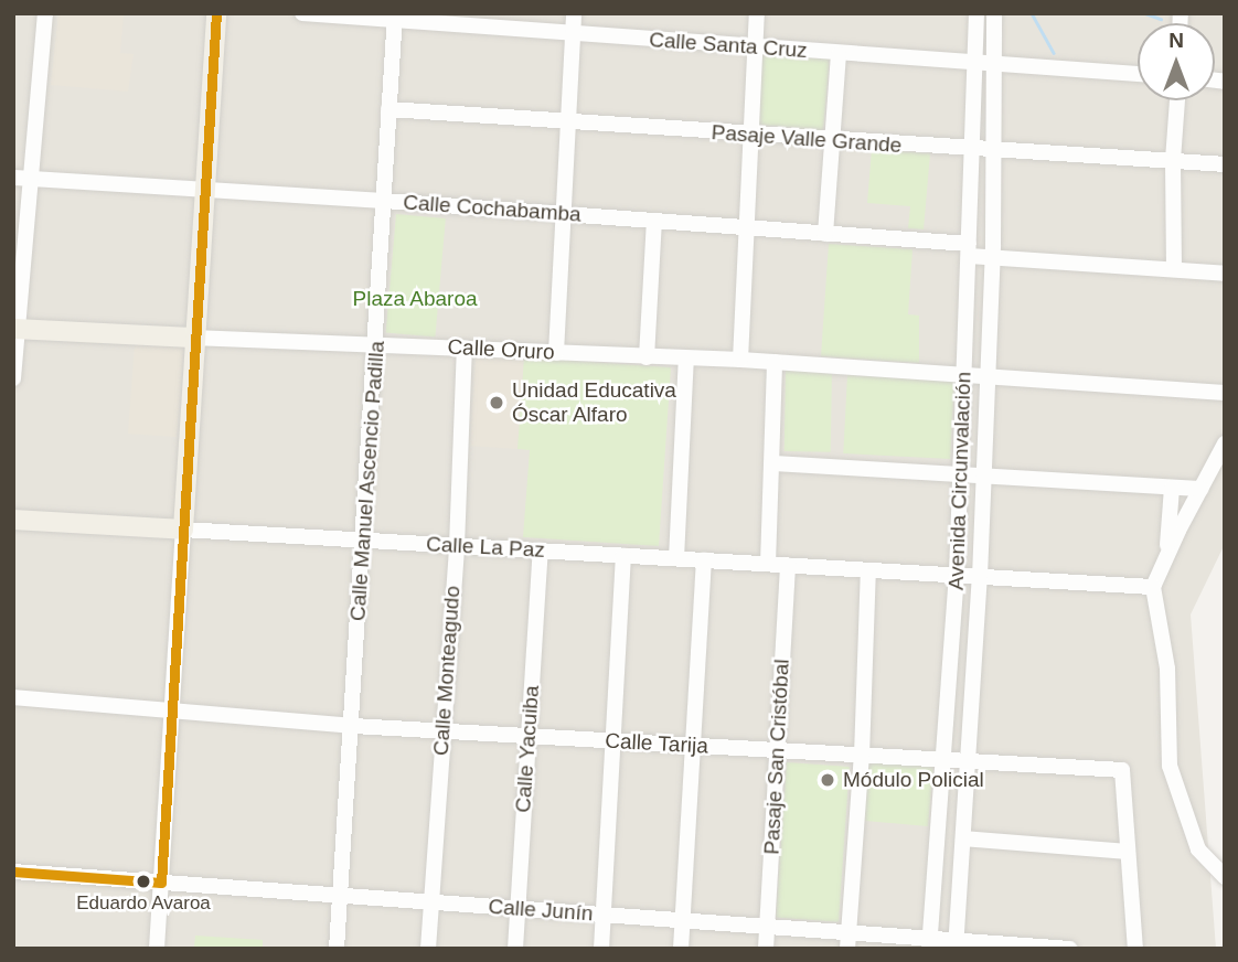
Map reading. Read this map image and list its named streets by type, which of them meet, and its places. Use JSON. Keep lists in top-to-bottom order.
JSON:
{
  "streets": {
    "main road": ["Calle Oruro", "Calle La Paz"],
    "street": [
      "Calle Santa Cruz",
      "Pasaje Valle Grande",
      "Calle Cochabamba",
      "Calle Manuel Ascencio Padilla",
      "Avenida Circunvalación",
      "Calle Monteagudo",
      "Calle Tarija",
      "Calle Yacuiba",
      "Pasaje San Cristóbal",
      "Calle Junín"
    ]
  },
  "crossings": [
    ["Calle Santa Cruz", "Calle Manuel Ascencio Padilla"],
    ["Calle Santa Cruz", "Avenida Circunvalación"],
    ["Pasaje Valle Grande", "Calle Manuel Ascencio Padilla"],
    ["Pasaje Valle Grande", "Avenida Circunvalación"],
    ["Calle Cochabamba", "Calle Manuel Ascencio Padilla"],
    ["Calle Cochabamba", "Avenida Circunvalación"],
    ["Calle Oruro", "Calle Manuel Ascencio Padilla"],
    ["Calle Oruro", "Avenida Circunvalación"],
    ["Calle Oruro", "Calle Monteagudo"],
    ["Calle Manuel Ascencio Padilla", "Calle La Paz"],
    ["Calle Manuel Ascencio Padilla", "Calle Tarija"],
    ["Calle Manuel Ascencio Padilla", "Calle Junín"],
    ["Avenida Circunvalación", "Calle La Paz"],
    ["Avenida Circunvalación", "Calle Tarija"],
    ["Avenida Circunvalación", "Calle Junín"],
    ["Calle La Paz", "Calle Monteagudo"],
    ["Calle La Paz", "Calle Yacuiba"],
    ["Calle La Paz", "Pasaje San Cristóbal"],
    ["Calle Monteagudo", "Calle Tarija"],
    ["Calle Monteagudo", "Calle Junín"],
    ["Calle Tarija", "Calle Yacuiba"],
    ["Calle Tarija", "Pasaje San Cristóbal"],
    ["Calle Yacuiba", "Calle Junín"],
    ["Pasaje San Cristóbal", "Calle Junín"]
  ],
  "parks": ["Plaza Abaroa"],
  "places": ["Unidad Educativa Óscar Alfaro", "Módulo Policial", "Eduardo Avaroa"],
  "north": "top"
}
